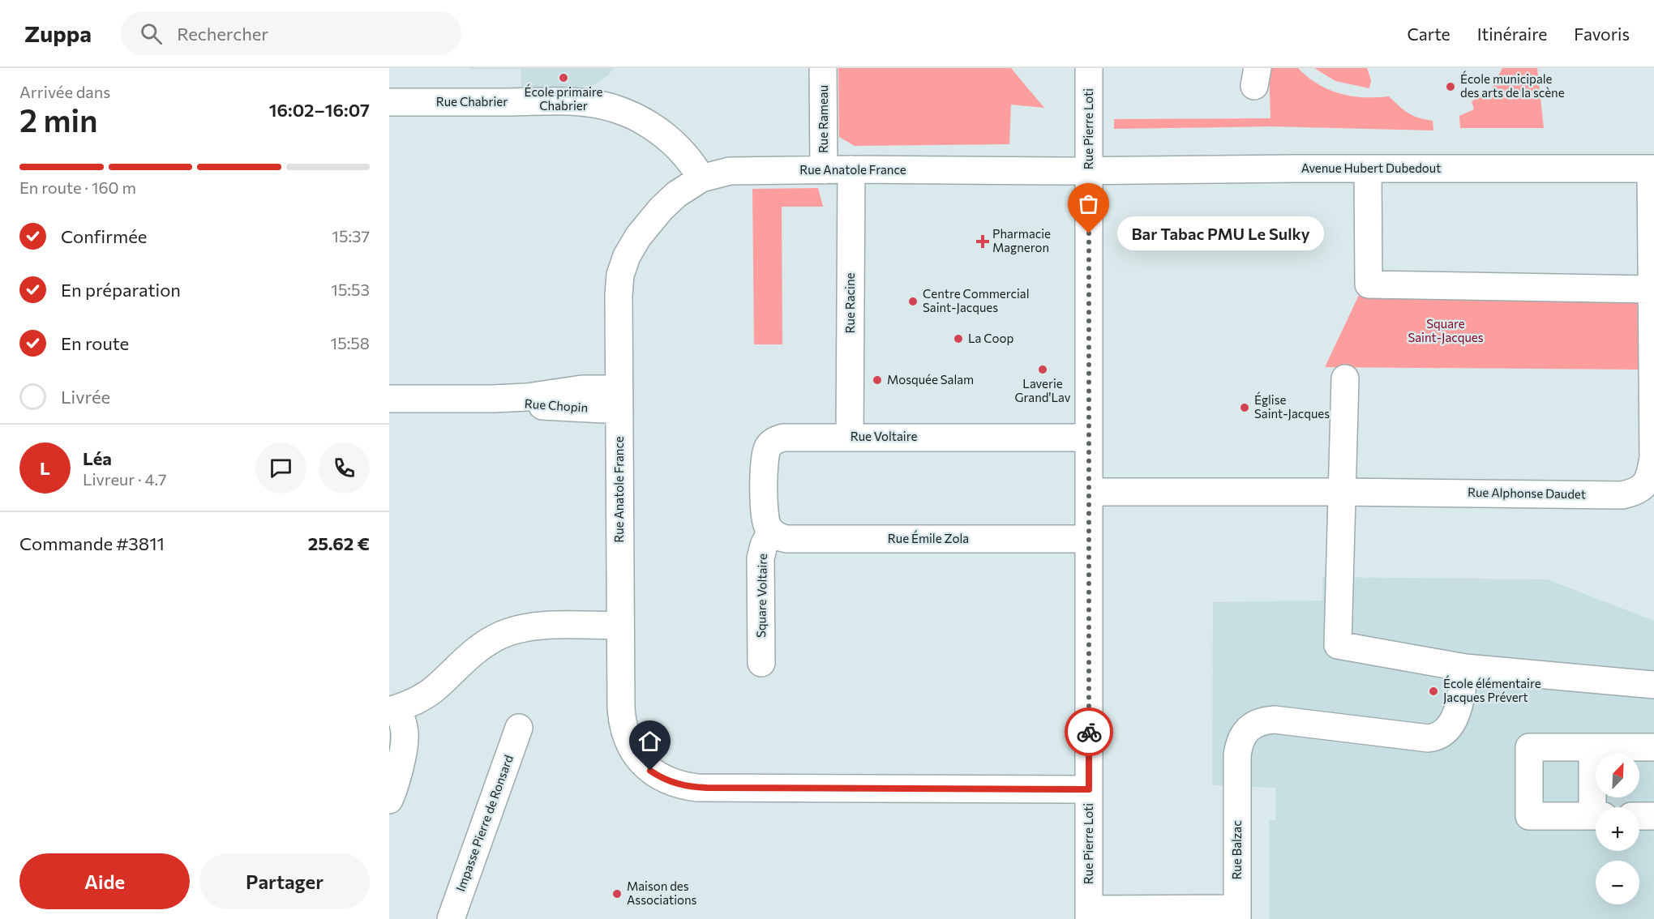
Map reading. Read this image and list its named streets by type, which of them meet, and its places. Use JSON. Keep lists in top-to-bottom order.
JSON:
{
  "streets": {
    "street": [
      "Rue Chabrier",
      "Rue Rameau",
      "Rue Pierre Loti",
      "Avenue Hubert Dubedout",
      "Rue Anatole France",
      "Rue Racine",
      "Rue Chopin",
      "Rue Voltaire",
      "Rue Alphonse Daudet",
      "Rue Émile Zola",
      "Square Voltaire",
      "Impasse Pierre de Ronsard",
      "Rue Balzac"
    ]
  },
  "crossings": [
    ["Rue Chabrier", "Rue Anatole France"],
    ["Rue Rameau", "Rue Anatole France"],
    ["Rue Pierre Loti", "Avenue Hubert Dubedout"],
    ["Rue Pierre Loti", "Rue Anatole France"],
    ["Rue Pierre Loti", "Rue Voltaire"],
    ["Rue Pierre Loti", "Rue Alphonse Daudet"],
    ["Rue Pierre Loti", "Rue Émile Zola"],
    ["Rue Pierre Loti", "Rue Balzac"],
    ["Avenue Hubert Dubedout", "Rue Anatole France"],
    ["Avenue Hubert Dubedout", "Rue Alphonse Daudet"],
    ["Rue Anatole France", "Rue Racine"],
    ["Rue Anatole France", "Rue Chopin"],
    ["Rue Racine", "Rue Voltaire"],
    ["Rue Voltaire", "Rue Émile Zola"],
    ["Rue Voltaire", "Square Voltaire"],
    ["Rue Émile Zola", "Square Voltaire"]
  ],
  "parks": ["Square Saint-Jacques"],
  "places": {
    "other": [
      "École primaire Chabrier",
      "École municipale des arts de la scène",
      "Bar Tabac PMU Le Sulky",
      "Centre Commercial Saint-Jacques",
      "La Coop",
      "Laverie Grand'Lav",
      "Mosquée Salam",
      "Église Saint-Jacques",
      "École élémentaire Jacques Prévert",
      "Maison des Associations"
    ],
    "health": ["Pharmacie Magneron"]
  },
  "north": "top right",
  "page": {
    "header": "Zuppa",
    "search": "Rechercher",
    "nav": ["Carte", "Itinéraire", "Favoris"],
    "heading": ["2 min", "Arrivée dans", "16:02–16:07"],
    "panel": [
      "Léa",
      "Livreur · 4.7",
      "Commande #3811",
      "25.62 €"
    ],
    "bar": "En route · 160 m",
    "list": [
      ["Confirmée", "15:37"],
      ["En préparation", "15:53"],
      ["En route", "15:58"],
      "Livrée"
    ],
    "bubble": "Bar Tabac PMU Le Sulky",
    "round": "L",
    "map_buttons": ["+", "−"],
    "buttons": ["Aide", "Partager"]
  }
}
